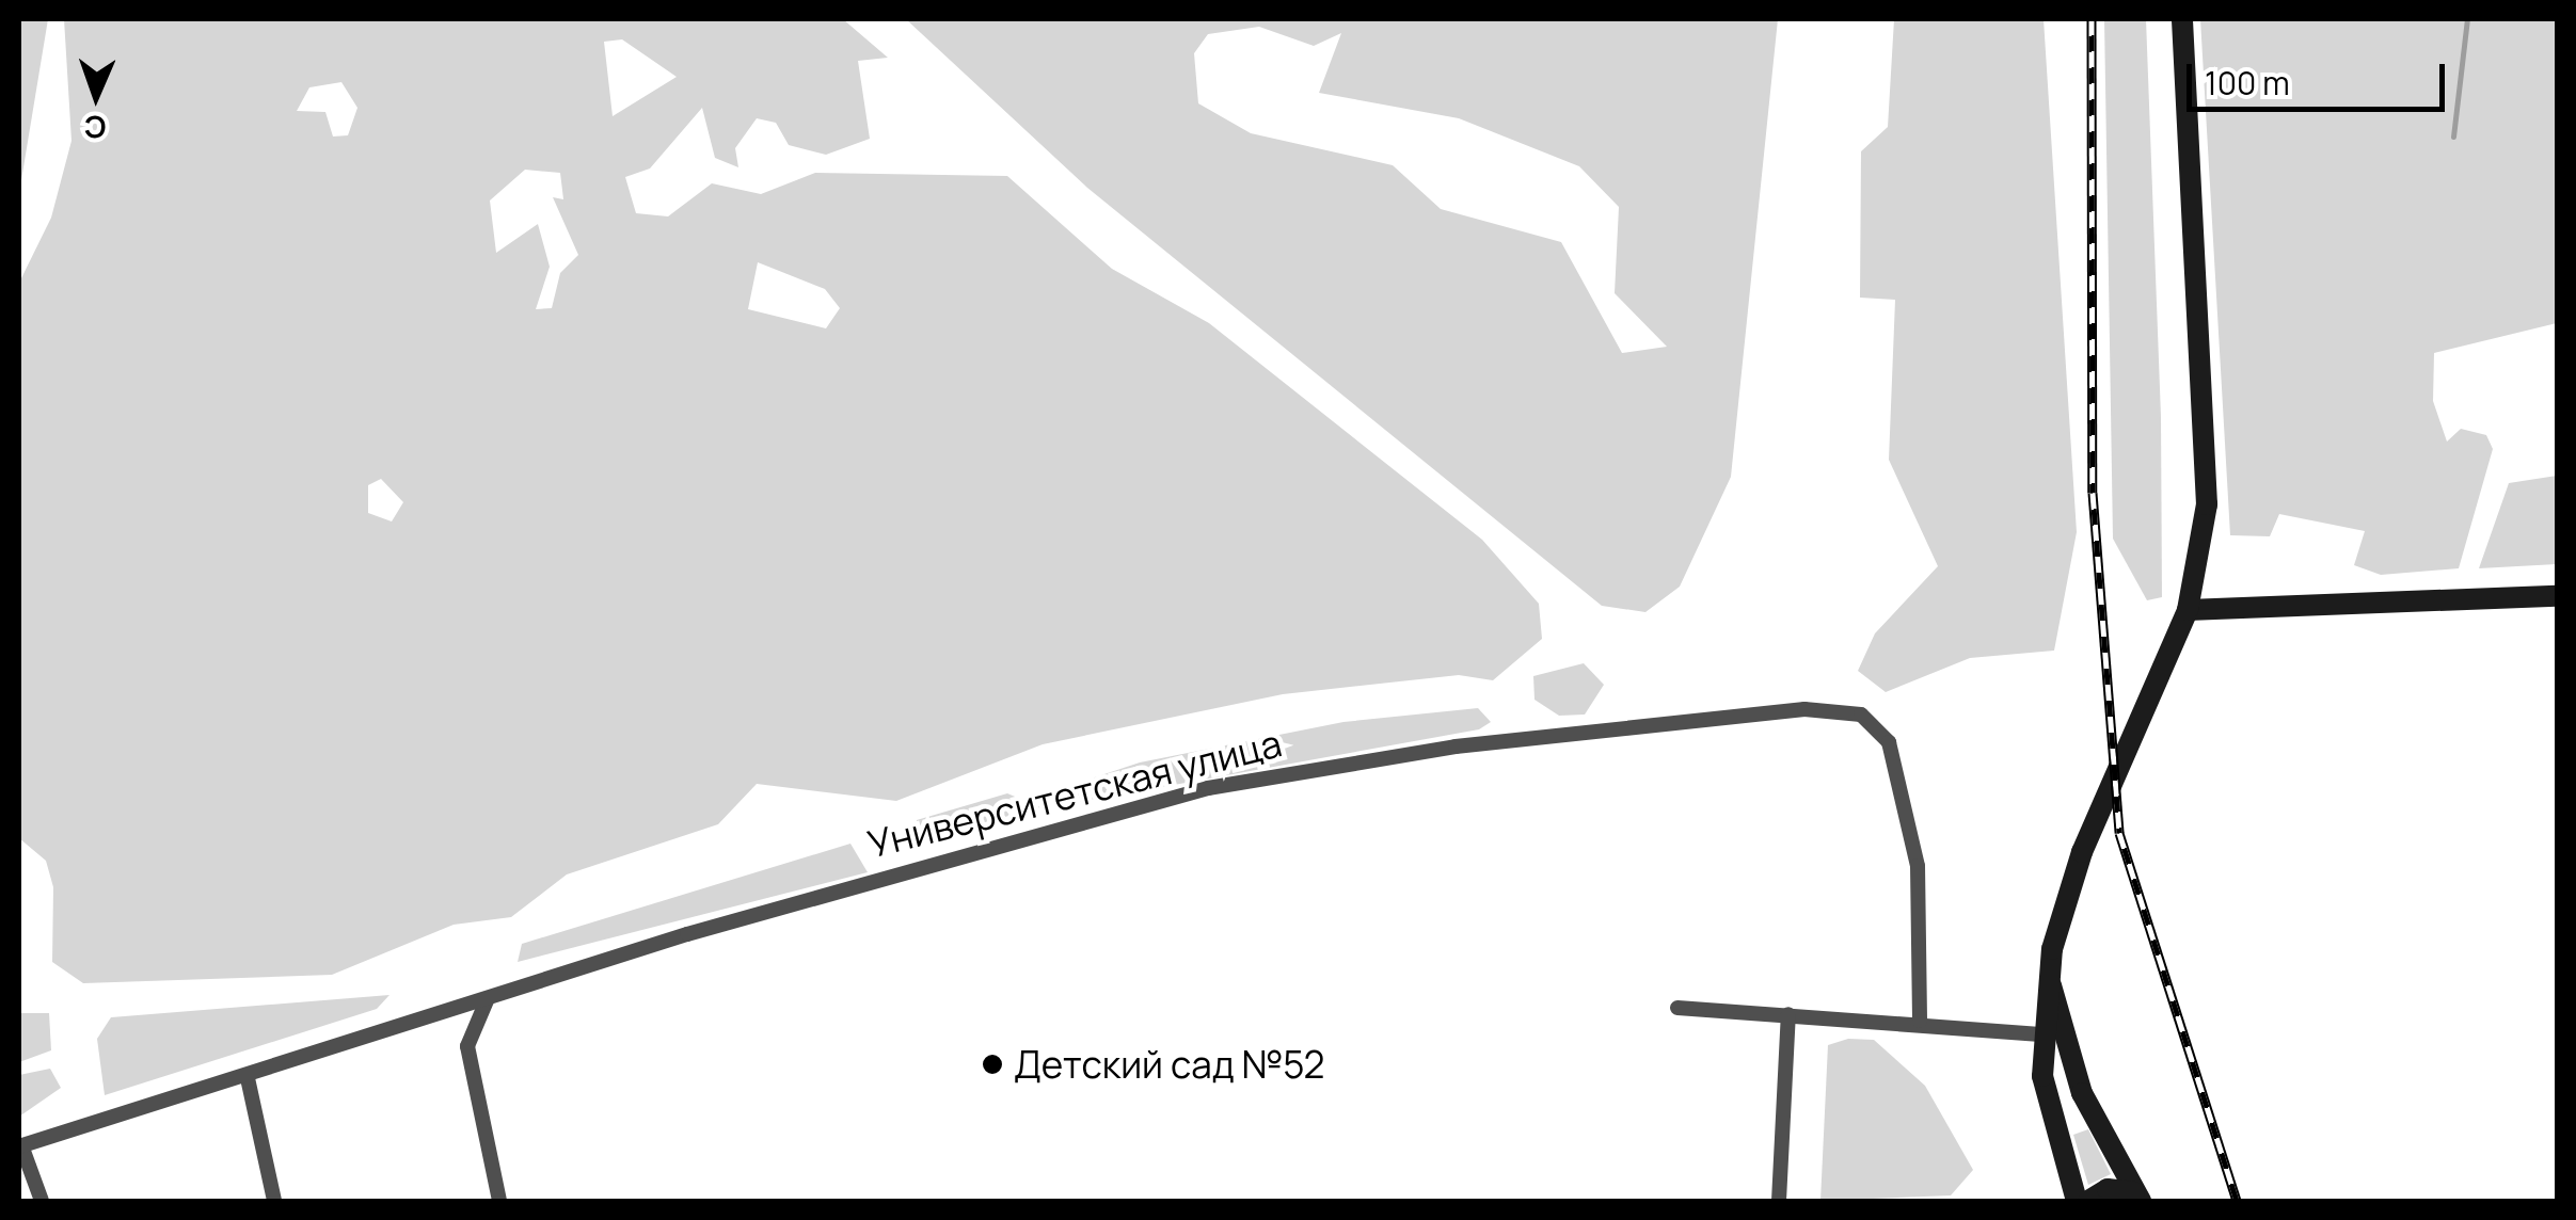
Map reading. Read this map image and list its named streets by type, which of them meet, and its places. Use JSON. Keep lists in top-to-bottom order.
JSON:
{
  "streets": {
    "street": ["Университетская улица"]
  },
  "places": ["Детский сад №52"],
  "scale_bar": "100 m",
  "north": "bottom"
}
